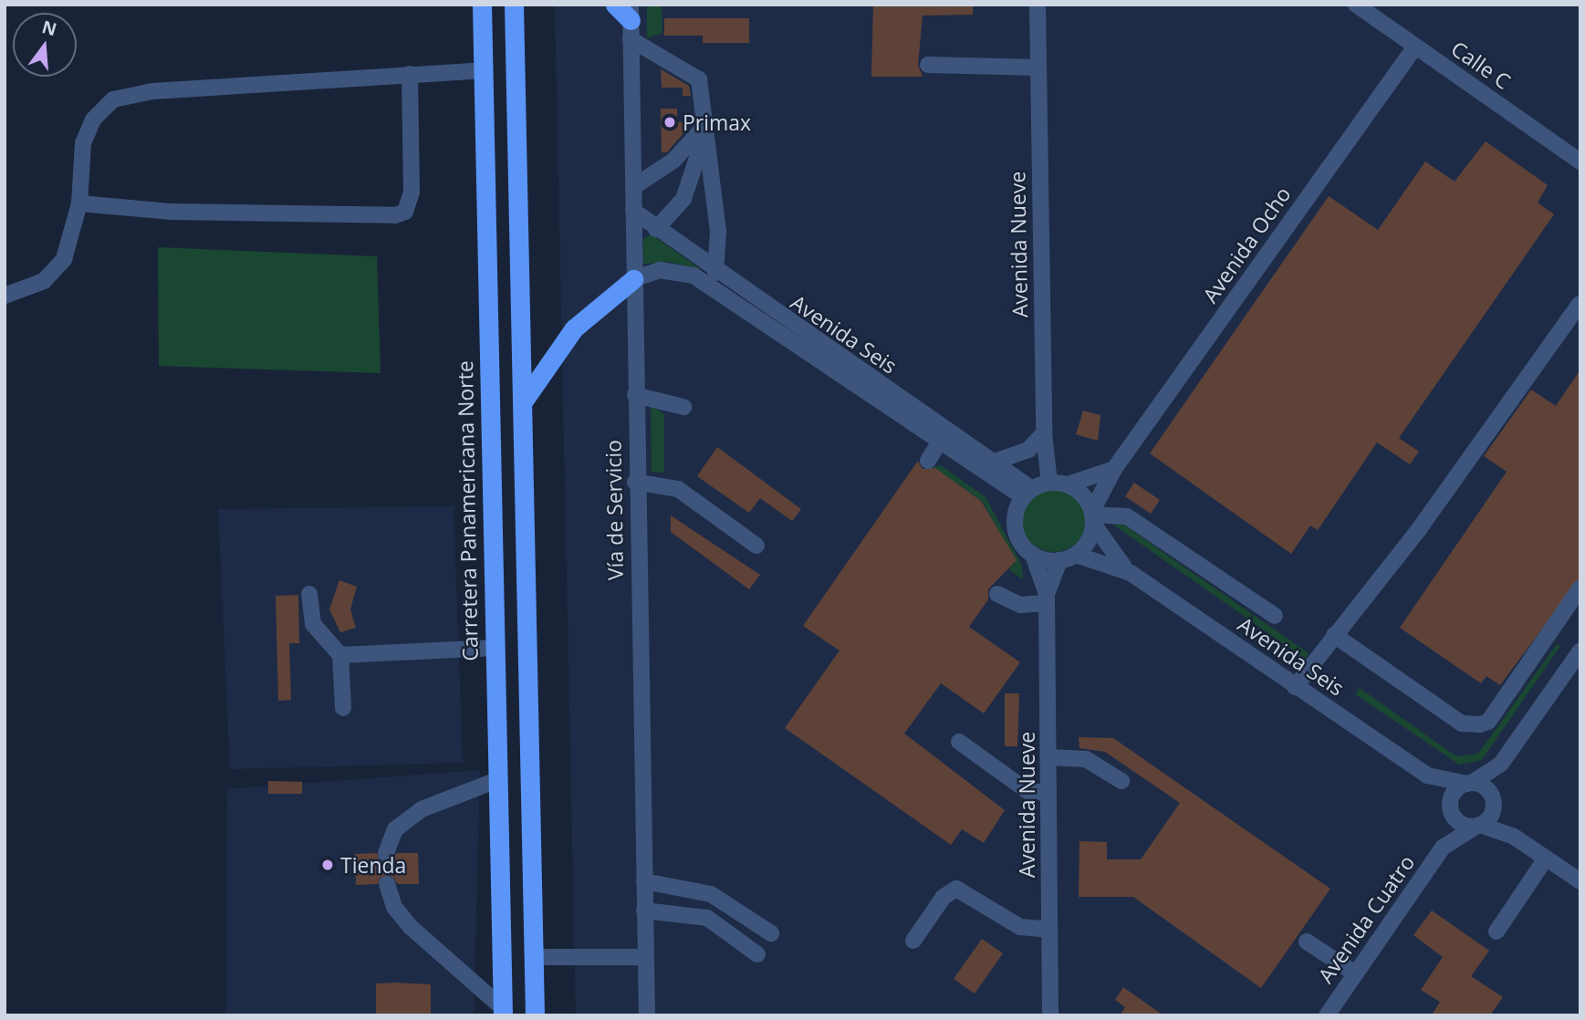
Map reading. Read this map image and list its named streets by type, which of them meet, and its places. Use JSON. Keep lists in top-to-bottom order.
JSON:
{
  "streets": {
    "highway": ["Carretera Panamericana Norte"],
    "street": [
      "Calle C",
      "Avenida Nueve",
      "Avenida Ocho",
      "Avenida Seis",
      "Vía de Servicio",
      "Avenida Cuatro"
    ]
  },
  "crossings": [
    ["Calle C", "Avenida Ocho"],
    ["Avenida Nueve", "Avenida Ocho"],
    ["Avenida Nueve", "Avenida Seis"],
    ["Avenida Ocho", "Avenida Seis"],
    ["Avenida Seis", "Vía de Servicio"]
  ],
  "places": ["Primax", "Tienda"],
  "north": "top"
}
